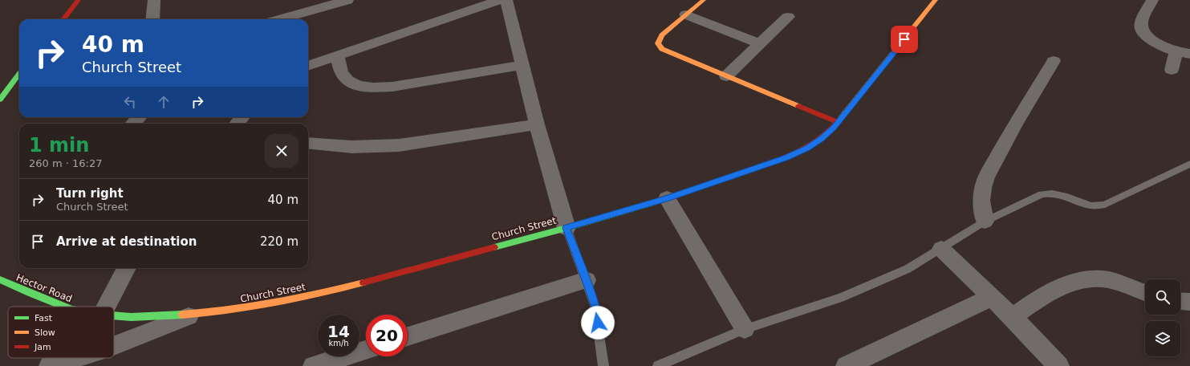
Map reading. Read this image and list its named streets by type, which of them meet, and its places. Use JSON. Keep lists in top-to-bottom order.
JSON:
{
  "streets": {
    "street": ["Church Street", "Hector Road"]
  },
  "legend": ["Fast", "Slow", "Jam"],
  "page": {
    "turn": ["40 m", "Church Street"],
    "heading": ["1 min", "260 m · 16:27"],
    "list": [
      {
        "name": "Turn right",
        "note": "Church Street",
        "value": "40 m"
      },
      {
        "name": "Arrive at destination",
        "value": "220 m"
      }
    ],
    "speed": "14 km/h",
    "limit": "20"
  }
}
